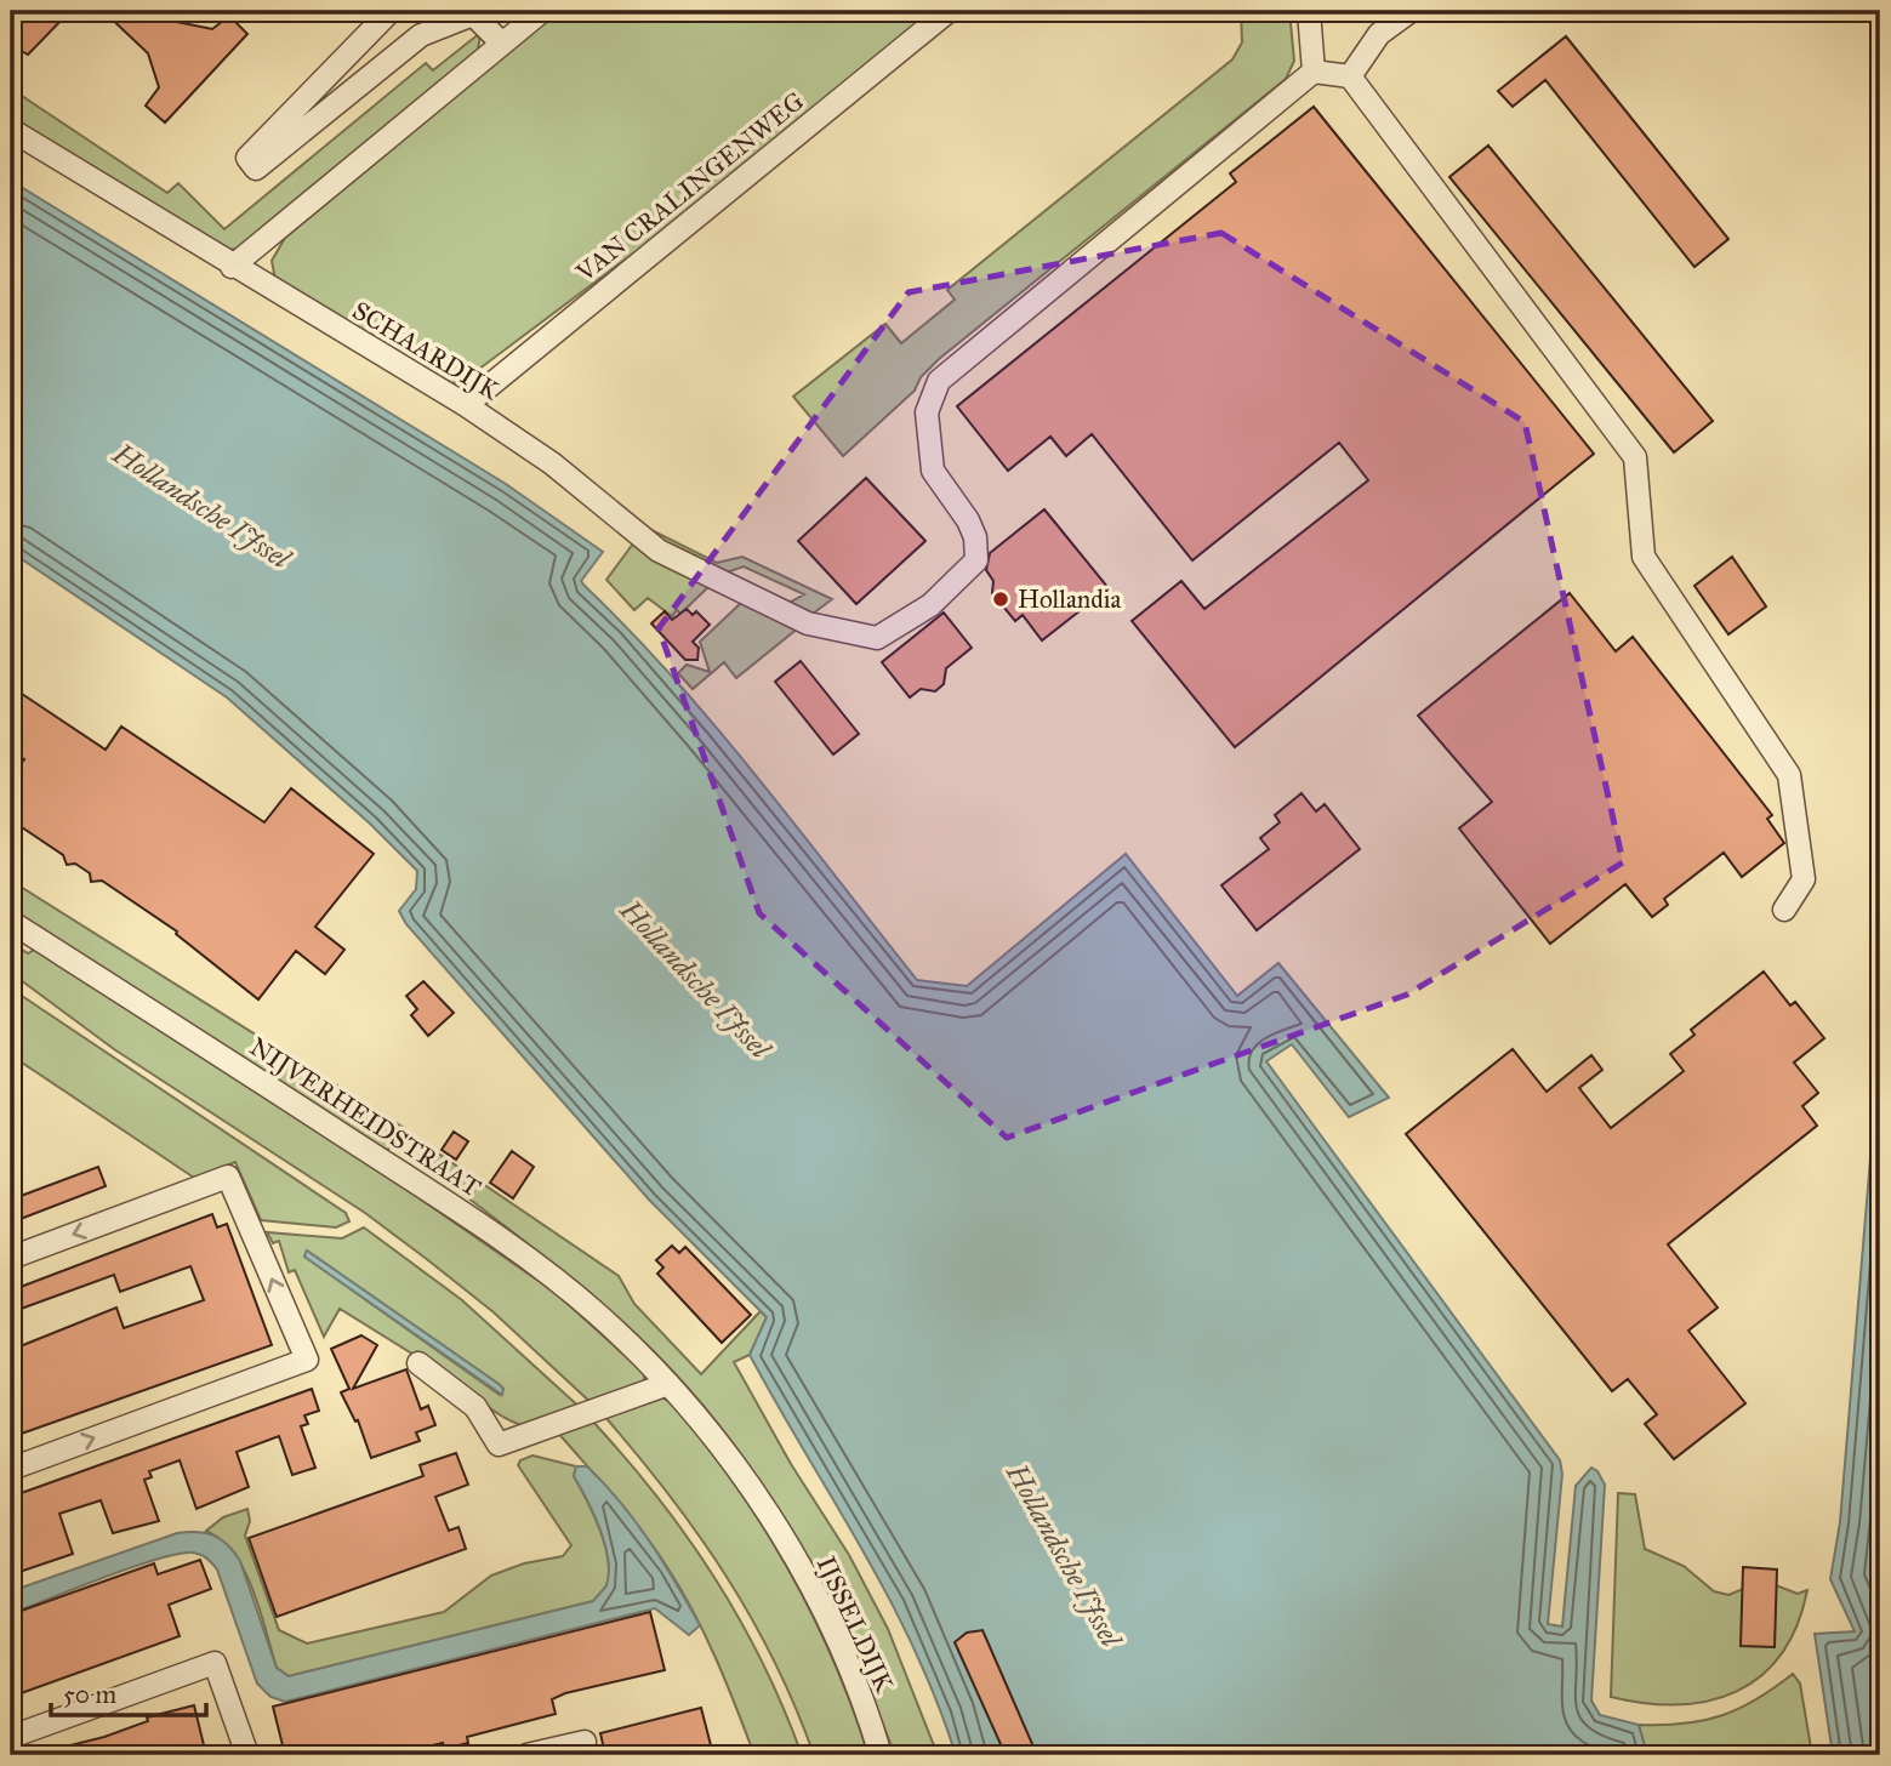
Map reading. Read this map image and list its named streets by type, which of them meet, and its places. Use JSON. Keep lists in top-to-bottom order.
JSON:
{
  "streets": {
    "street": [
      "VAN CRALINGENWEG",
      "SCHAARDIJK",
      "NIJVERHEIDSTRAAT",
      "IJSSELDIJK"
    ]
  },
  "crossings": [
    ["VAN CRALINGENWEG", "SCHAARDIJK"],
    ["NIJVERHEIDSTRAAT", "IJSSELDIJK"]
  ],
  "water": ["Hollandsche IJssel"],
  "places": ["Hollandia"],
  "scale_bar": "50 m"
}
